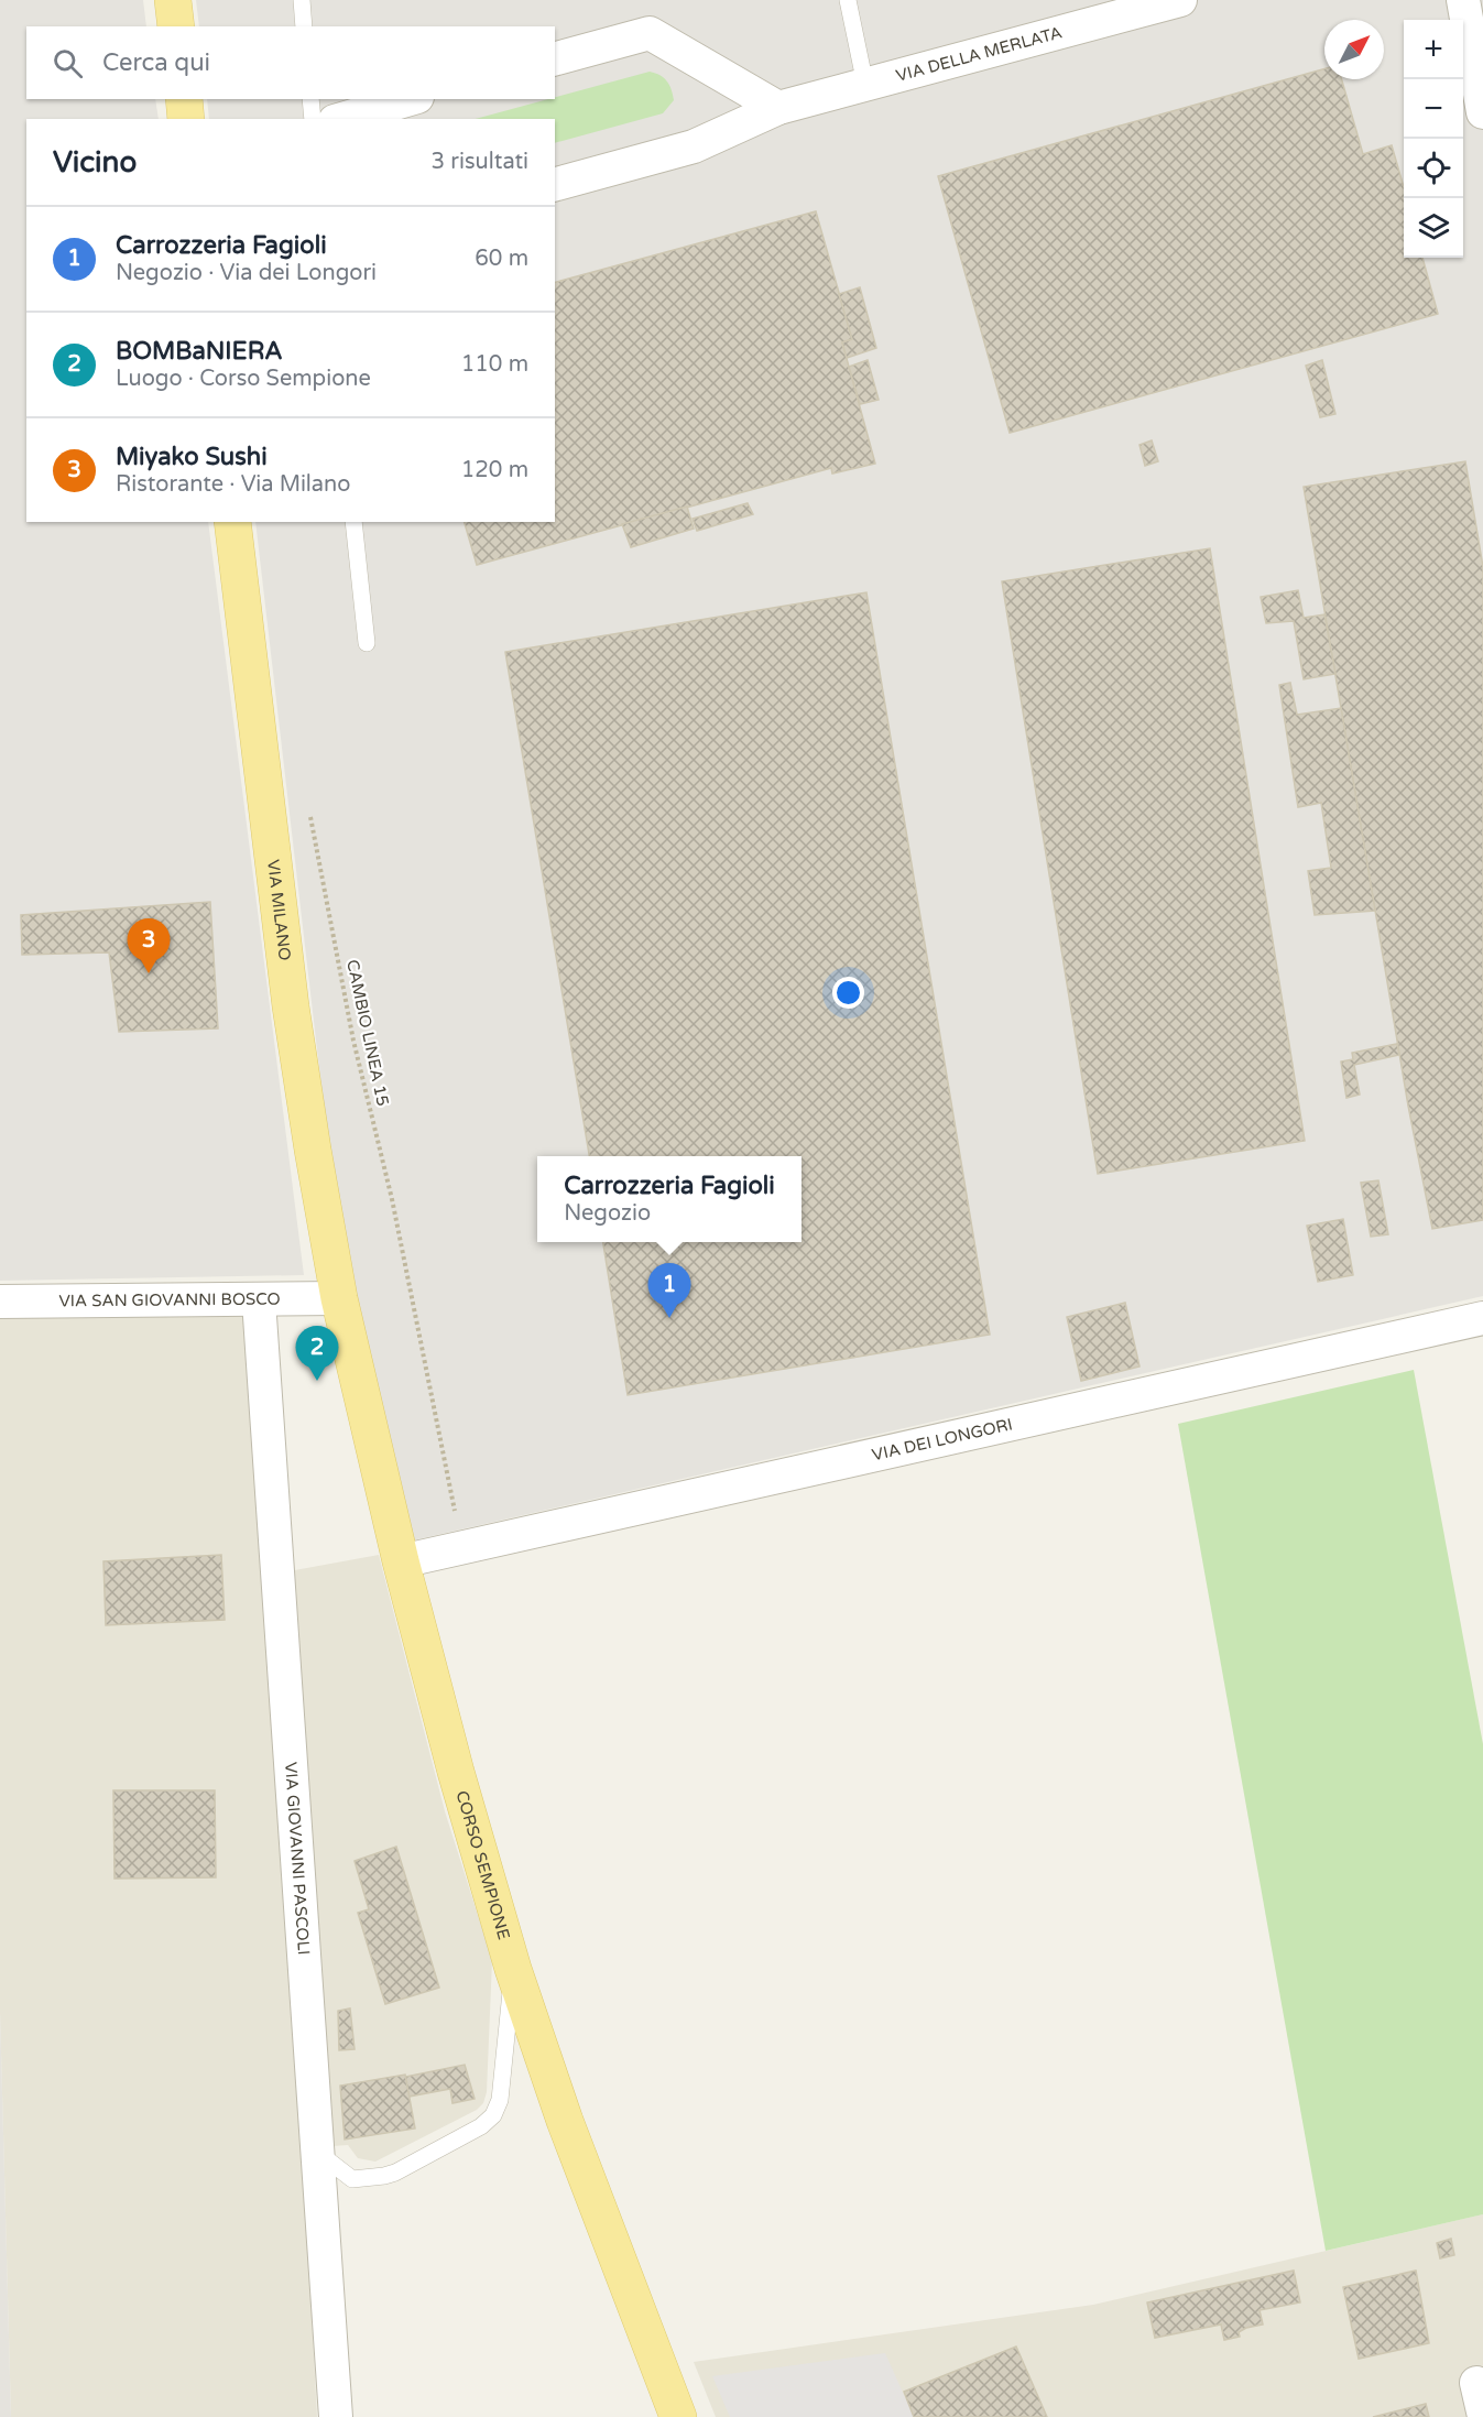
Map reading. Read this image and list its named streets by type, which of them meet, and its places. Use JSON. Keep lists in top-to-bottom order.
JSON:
{
  "streets": {
    "main road": ["VIA MILANO", "CORSO SEMPIONE"],
    "street": [
      "VIA DELLA MERLATA",
      "VIA SAN GIOVANNI BOSCO",
      "VIA DEI LONGORI",
      "VIA GIOVANNI PASCOLI"
    ],
    "path": ["CAMBIO LINEA 15"]
  },
  "crossings": [
    ["VIA MILANO", "VIA SAN GIOVANNI BOSCO"],
    ["VIA MILANO", "CORSO SEMPIONE"],
    ["CAMBIO LINEA 15", "VIA DEI LONGORI"],
    ["VIA SAN GIOVANNI BOSCO", "VIA GIOVANNI PASCOLI"],
    ["VIA SAN GIOVANNI BOSCO", "CORSO SEMPIONE"],
    ["VIA DEI LONGORI", "CORSO SEMPIONE"]
  ],
  "north": "top right",
  "page": {
    "map_buttons": ["+", "−"],
    "search": "Cerca qui",
    "heading": ["Vicino", "3 risultati"],
    "list": [
      {
        "mark": "1",
        "name": "Carrozzeria Fagioli",
        "note": "Negozio · Via dei Longori",
        "value": "60 m"
      },
      {
        "mark": "2",
        "name": "BOMBaNIERA",
        "note": "Luogo · Corso Sempione",
        "value": "110 m"
      },
      {
        "mark": "3",
        "name": "Miyako Sushi",
        "note": "Ristorante · Via Milano",
        "value": "120 m"
      }
    ],
    "pins": ["3", "1", "2"],
    "popup": ["Carrozzeria Fagioli", "Negozio"]
  }
}
